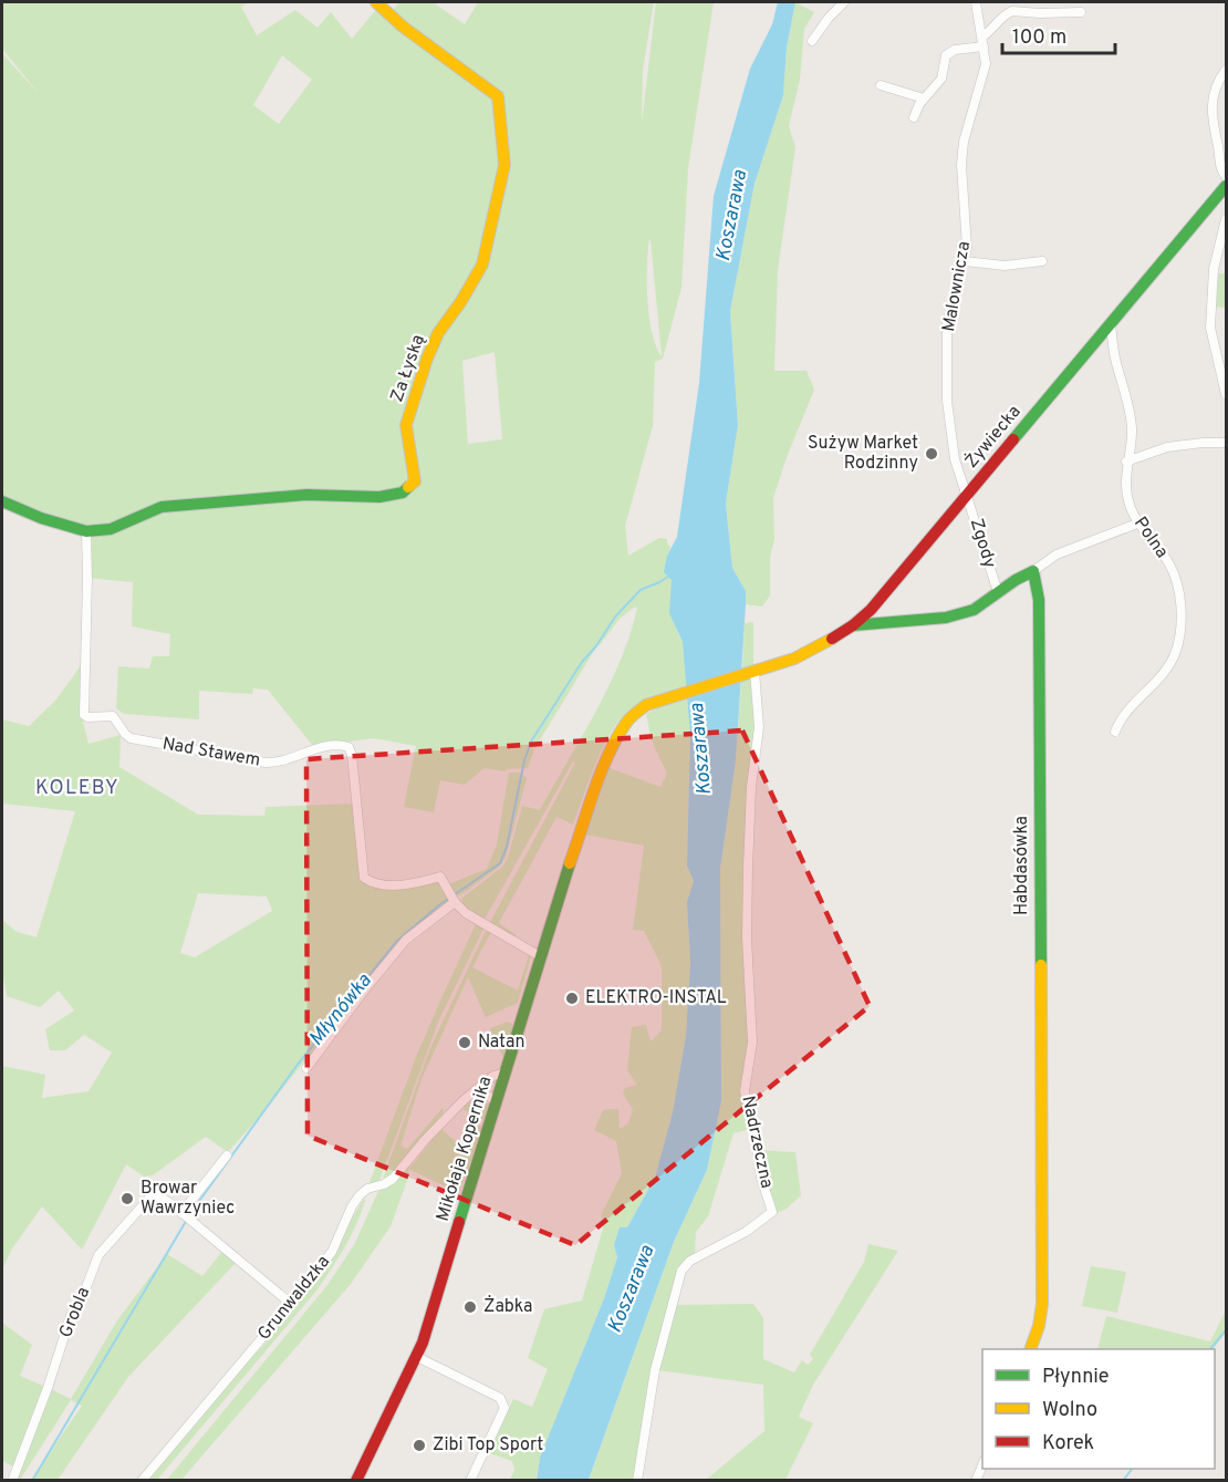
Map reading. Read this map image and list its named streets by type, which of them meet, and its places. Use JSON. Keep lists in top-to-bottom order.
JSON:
{
  "streets": {
    "street": [
      "Malownicza",
      "Za Łyską",
      "Żywiecka",
      "Polna",
      "Zgody",
      "Nad Stawem",
      "Habdasówka",
      "Nadrzeczna",
      "Mikołaja Kopernika",
      "Grunwaldzka",
      "Grobla"
    ]
  },
  "crossings": [
    ["Malownicza", "Żywiecka"],
    ["Malownicza", "Zgody"],
    ["Za Łyską", "Nad Stawem"],
    ["Żywiecka", "Polna"],
    ["Żywiecka", "Zgody"],
    ["Żywiecka", "Nadrzeczna"],
    ["Żywiecka", "Mikołaja Kopernika"],
    ["Nad Stawem", "Mikołaja Kopernika"],
    ["Mikołaja Kopernika", "Grunwaldzka"],
    ["Grunwaldzka", "Grobla"]
  ],
  "districts": ["KOLEBY"],
  "water": ["Koszarawa", "Młynówka"],
  "places": [
    "Sużyw Market Rodzinny",
    "ELEKTRO-INSTAL",
    "Natan",
    "Browar Wawrzyniec",
    "Żabka",
    "Zibi Top Sport"
  ],
  "legend": ["Płynnie", "Wolno", "Korek"],
  "scale_bar": "100 m"
}
